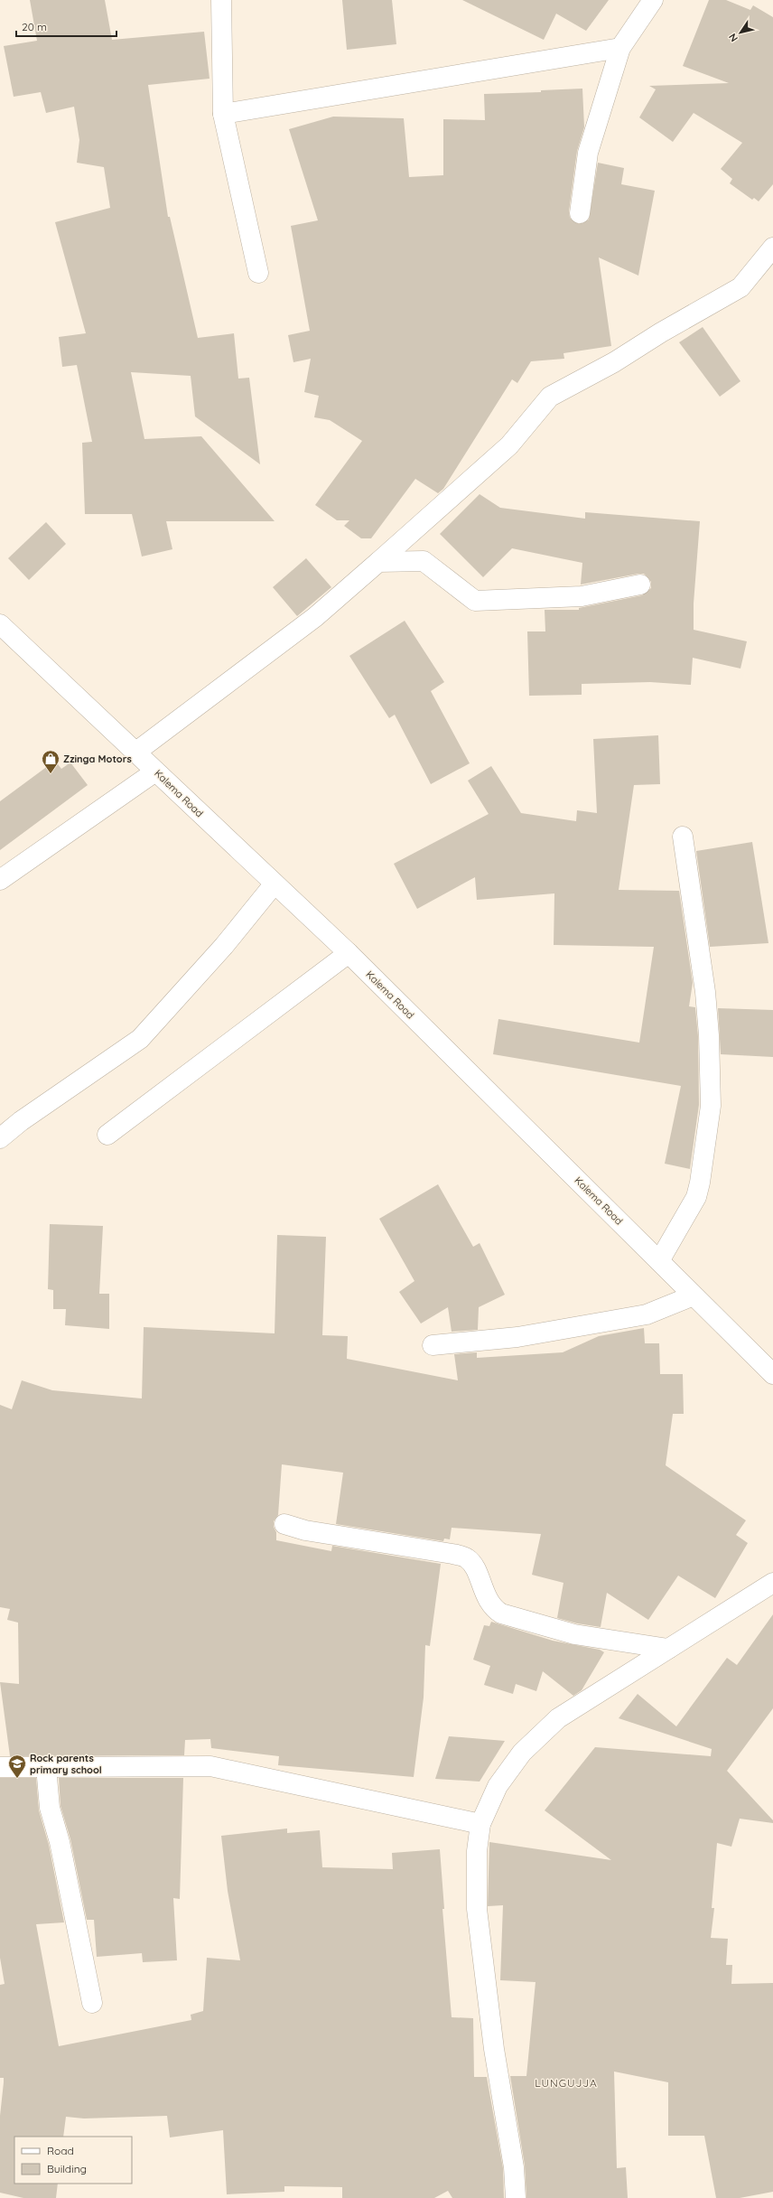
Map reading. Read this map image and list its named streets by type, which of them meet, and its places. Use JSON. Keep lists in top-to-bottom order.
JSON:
{
  "streets": {
    "street": ["Kalema Road"]
  },
  "districts": ["LUNGUJJA"],
  "places": {
    "shop": ["Zzinga Motors"],
    "school or university": ["Rock parents primary school"]
  },
  "legend": ["Road", "Building"],
  "scale_bar": "20 m",
  "north": "bottom left"
}
